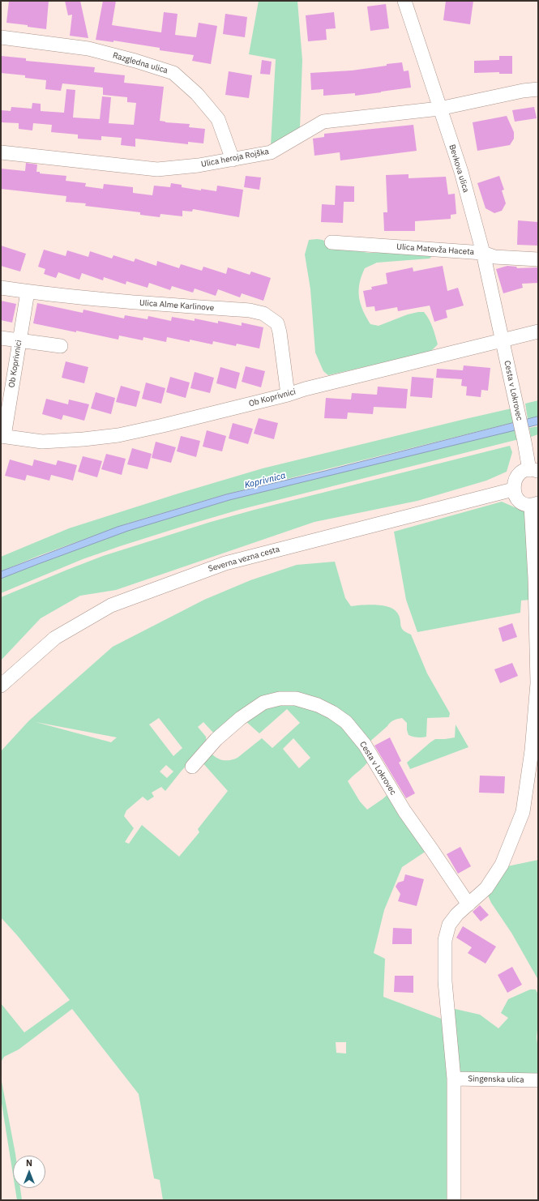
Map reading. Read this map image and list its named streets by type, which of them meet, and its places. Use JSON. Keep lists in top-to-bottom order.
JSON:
{
  "streets": {
    "street": [
      "Razgledna ulica",
      "Ulica heroja Rojška",
      "Bevkova ulica",
      "Ulica Matevža Haceta",
      "Ulica Alme Karlinove",
      "Ob Koprivnici",
      "Cesta v Lokrovec",
      "Severna vezna cesta",
      "Singenska ulica"
    ]
  },
  "crossings": [
    ["Razgledna ulica", "Ulica heroja Rojška"],
    ["Ulica heroja Rojška", "Bevkova ulica"],
    ["Bevkova ulica", "Ulica Matevža Haceta"],
    ["Bevkova ulica", "Ob Koprivnici"],
    ["Bevkova ulica", "Cesta v Lokrovec"],
    ["Ulica Alme Karlinove", "Ob Koprivnici"],
    ["Ob Koprivnici", "Cesta v Lokrovec"]
  ],
  "water": ["Koprivnica"],
  "north": "top"
}
